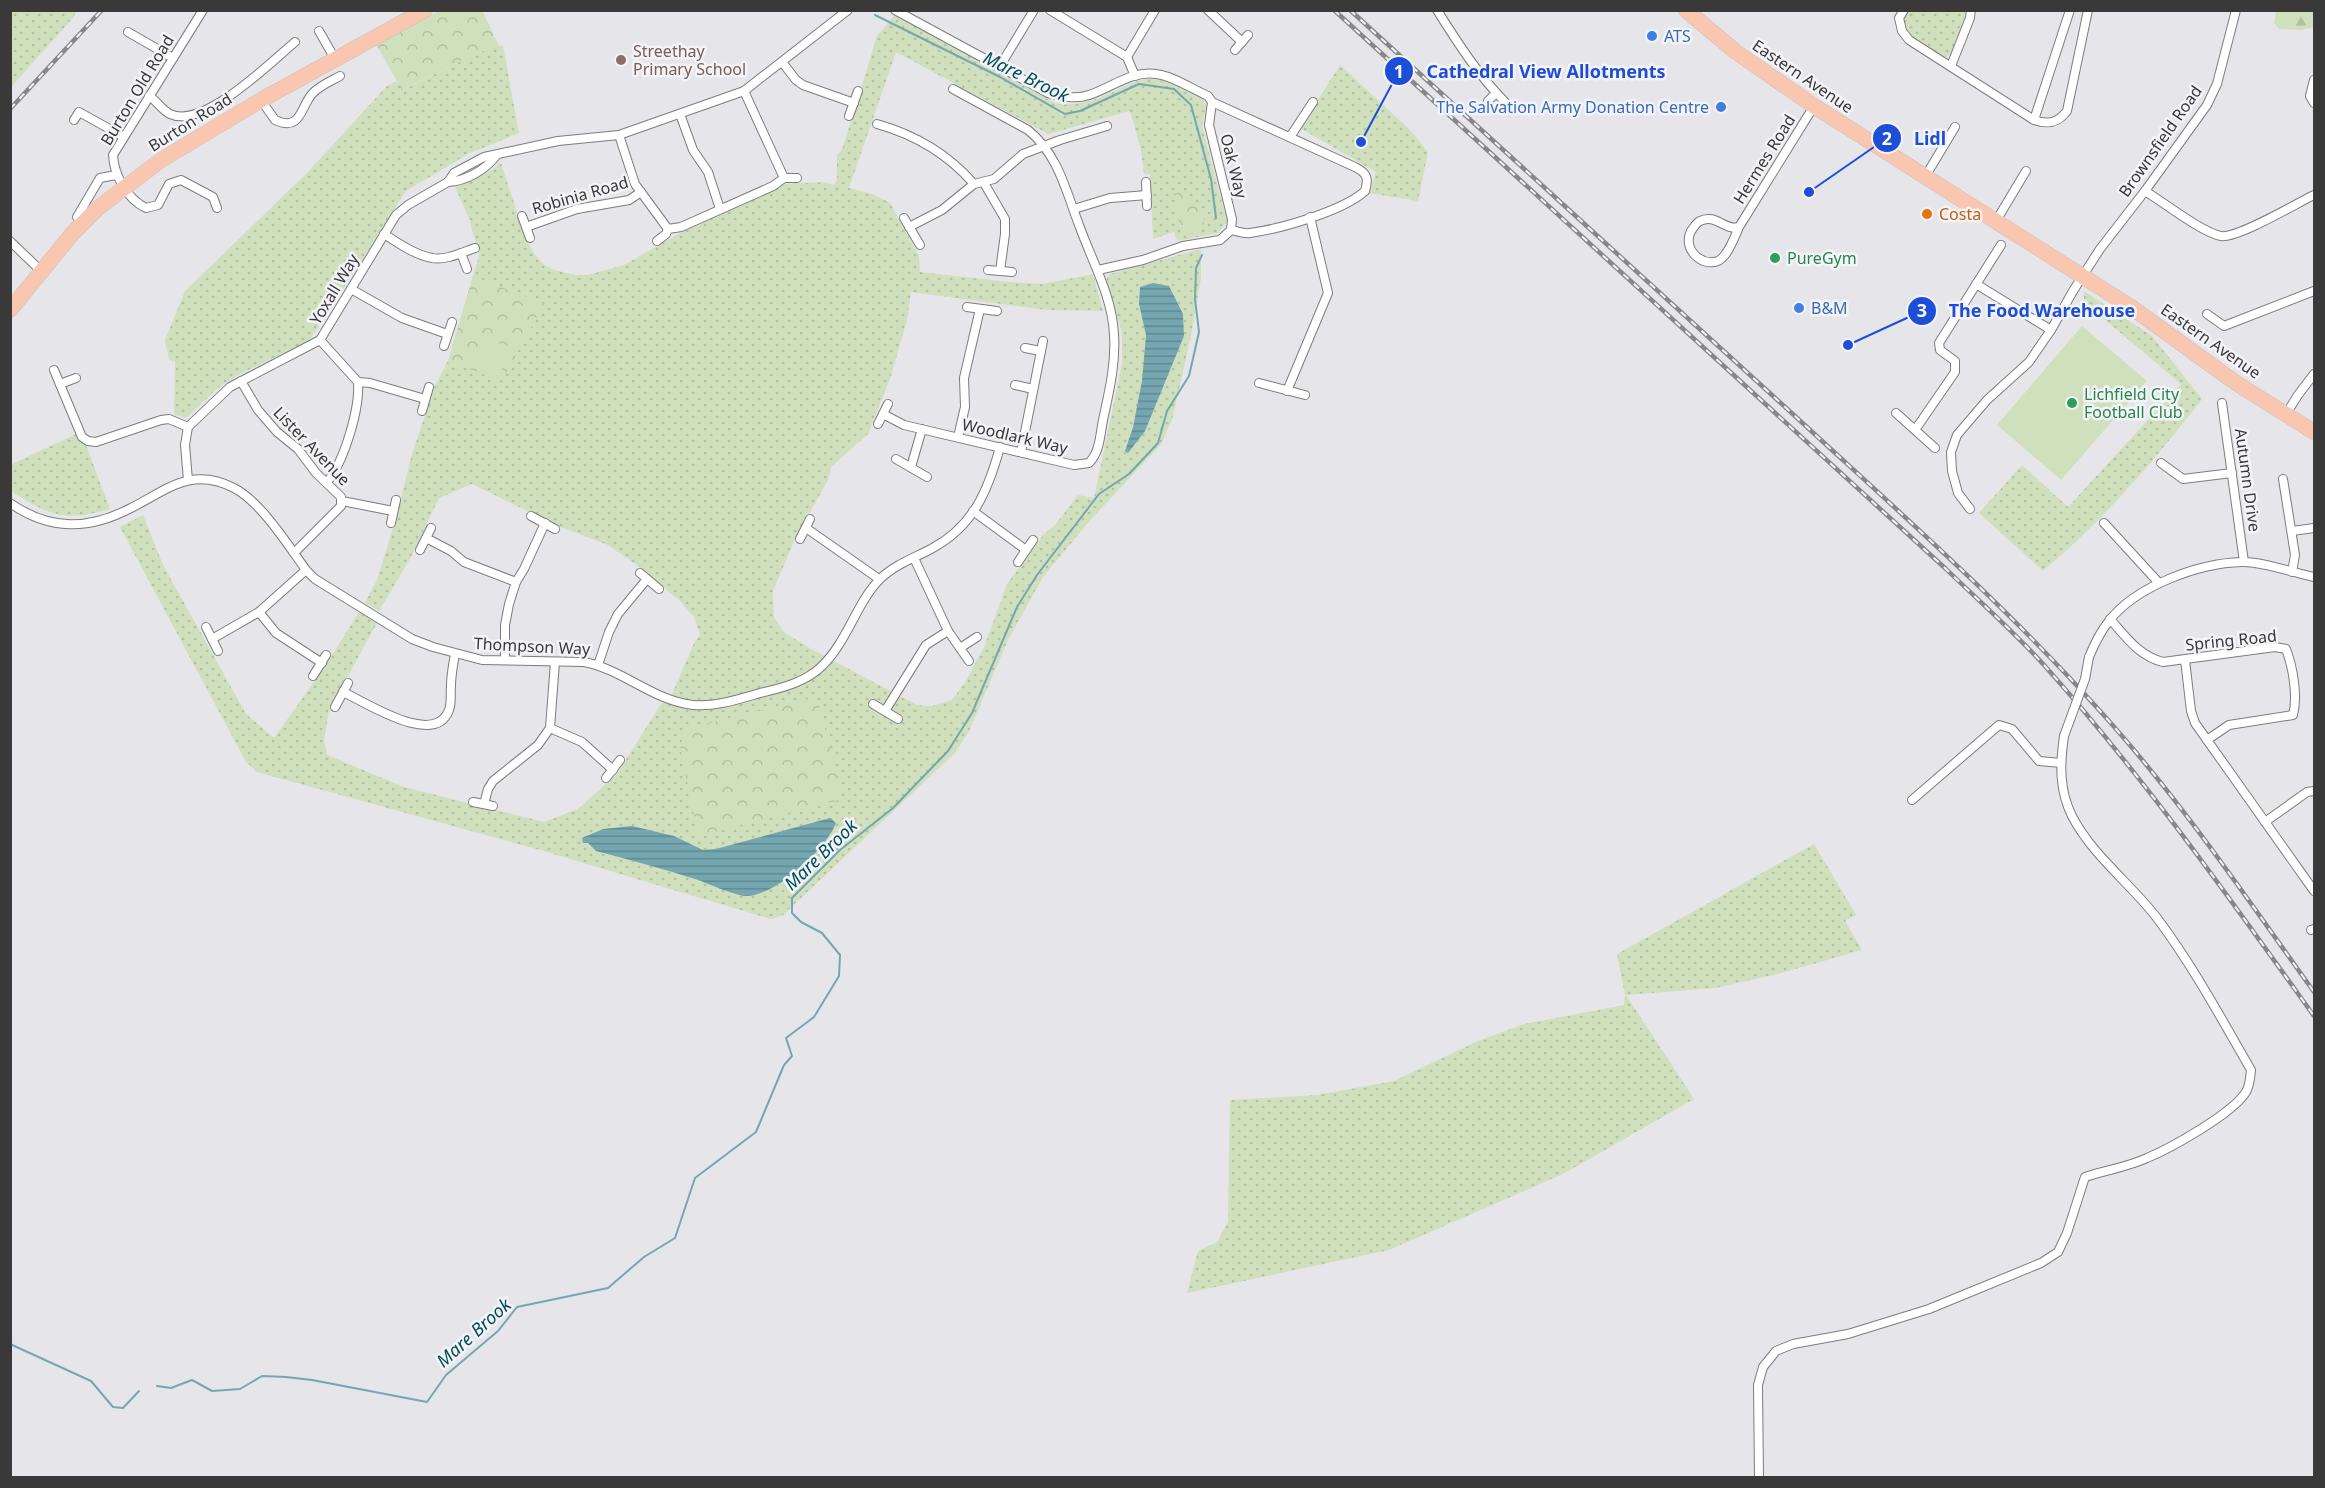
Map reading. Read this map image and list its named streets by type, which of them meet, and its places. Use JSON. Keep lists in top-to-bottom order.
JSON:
{
  "streets": {
    "highway": ["Eastern Avenue", "Burton Road"],
    "street": [
      "Burton Old Road",
      "Brownsfield Road",
      "Hermes Road",
      "Oak Way",
      "Robinia Road",
      "Yoxall Way",
      "Woodlark Way",
      "Lister Avenue",
      "Autumn Drive",
      "Spring Road",
      "Thompson Way"
    ]
  },
  "crossings": [
    ["Eastern Avenue", "Brownsfield Road"],
    ["Eastern Avenue", "Hermes Road"],
    ["Burton Old Road", "Burton Road"],
    ["Yoxall Way", "Lister Avenue"],
    ["Woodlark Way", "Thompson Way"]
  ],
  "water": ["Mare Brook"],
  "places": [
    "ATS",
    "Streethay Primary School",
    "The Salvation Army Donation Centre",
    "Cathedral View Allotments",
    "Lidl",
    "Costa",
    "PureGym",
    "B&M",
    "The Food Warehouse",
    "Lichfield City Football Club"
  ]
}
